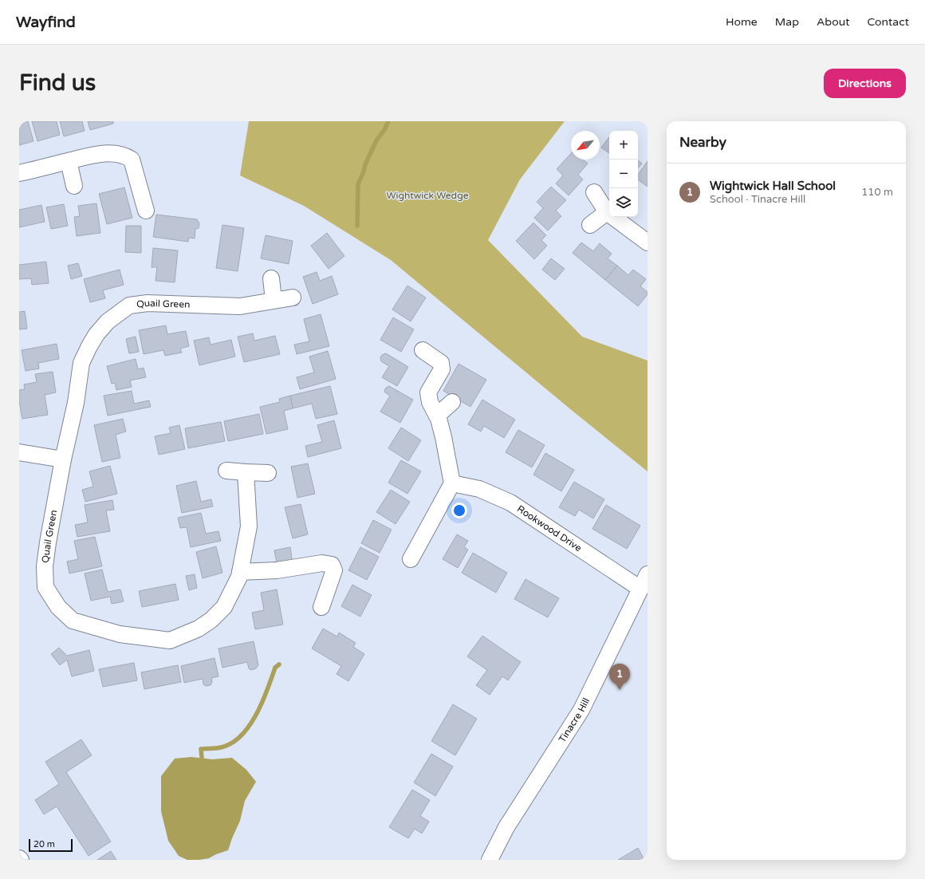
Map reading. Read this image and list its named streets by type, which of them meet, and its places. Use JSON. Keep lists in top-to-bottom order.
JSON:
{
  "streets": {
    "street": ["Quail Green", "Rookwood Drive", "Tinacre Hill"]
  },
  "crossings": [
    ["Rookwood Drive", "Tinacre Hill"]
  ],
  "parks": ["Wightwick Wedge"],
  "scale_bar": "20 m",
  "north": "bottom left",
  "page": {
    "header": "Wayfind",
    "nav": [
      "Home",
      "Map",
      "About",
      "Contact"
    ],
    "buttons": "Directions",
    "title": "Find us",
    "heading": "Nearby",
    "map_buttons": ["+", "−"],
    "list": [
      {
        "mark": "1",
        "name": "Wightwick Hall School",
        "note": "School · Tinacre Hill",
        "value": "110 m"
      }
    ],
    "pins": "1",
    "scale": "20 m"
  }
}
